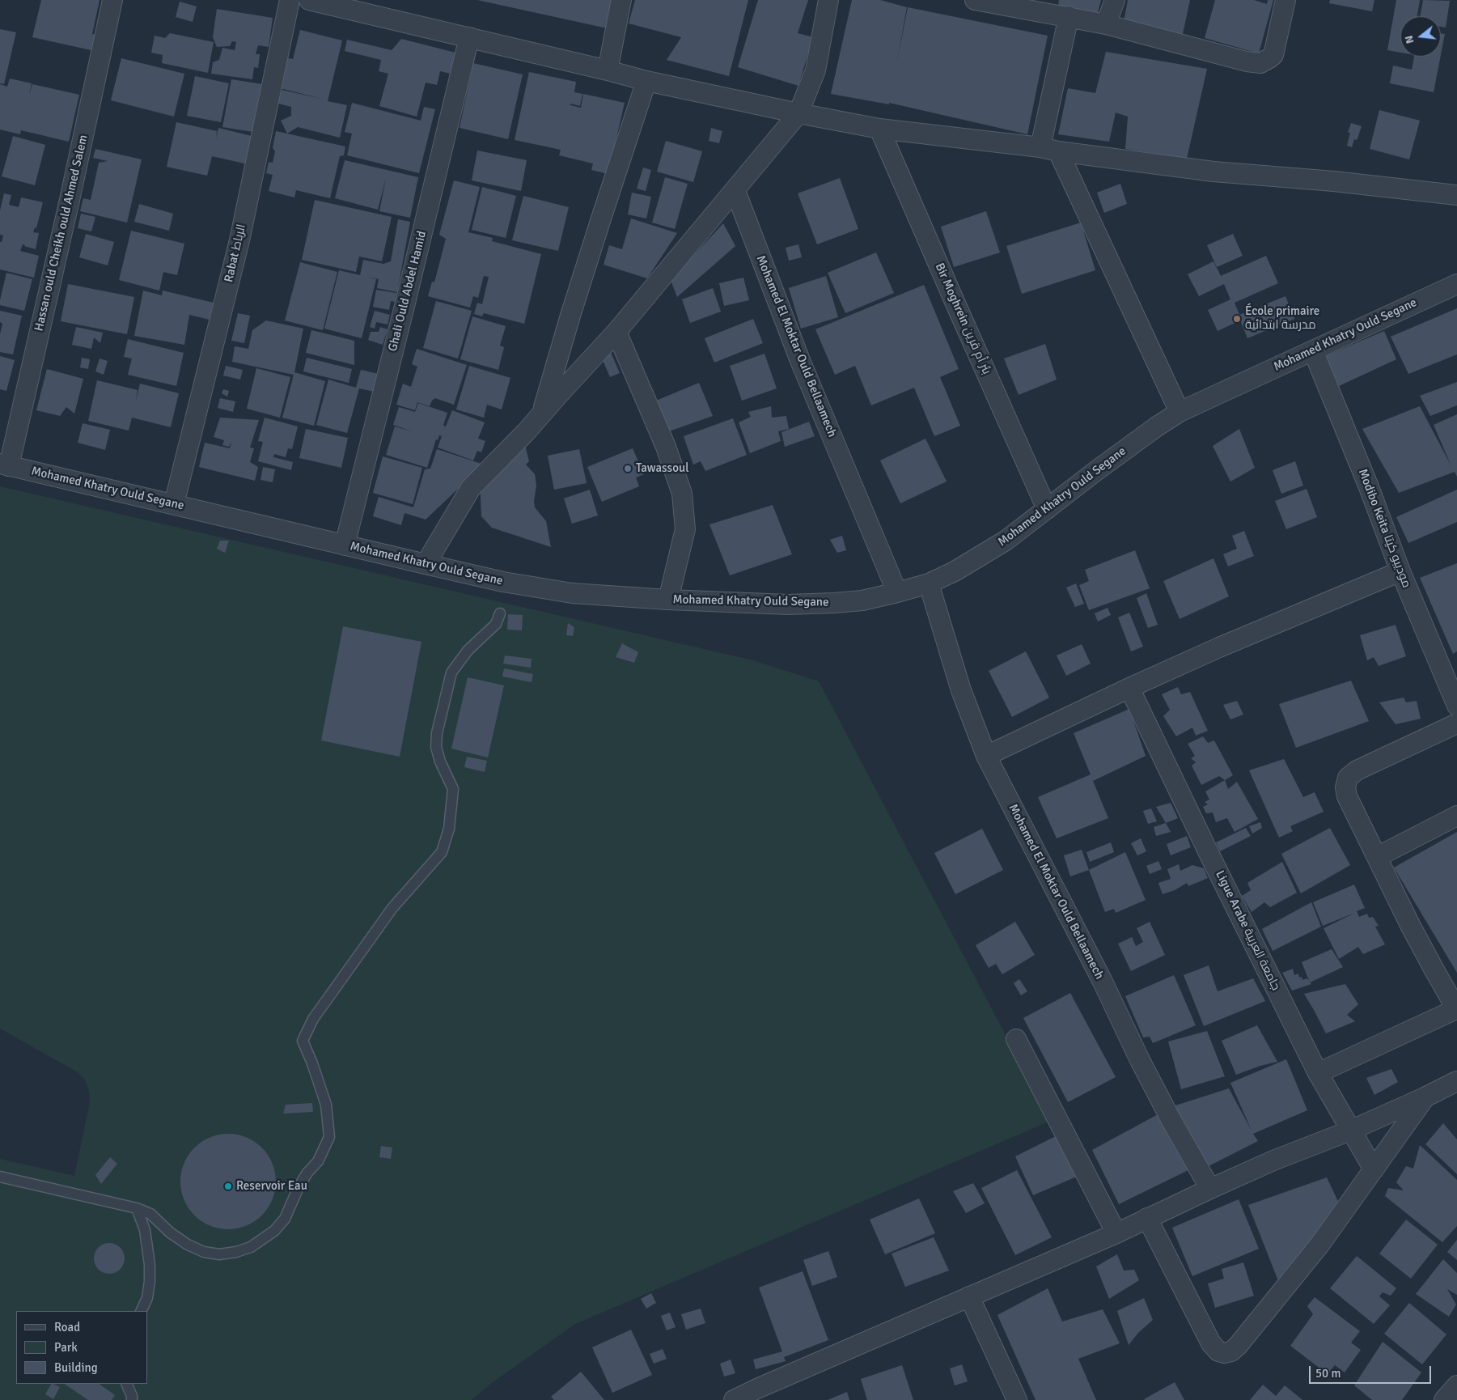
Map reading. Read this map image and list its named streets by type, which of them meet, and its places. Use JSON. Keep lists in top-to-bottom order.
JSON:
{
  "streets": {
    "street": [
      "Hassan ould Cheikh ould Ahmed Salem",
      "Rabat الرباط",
      "Ghali Ould Abdel Hamid",
      "Bir Moghrein بئر أم قرين",
      "Mohamed Khatry Ould Segane",
      "Mohamed El Moktar Ould Bellaamech",
      "Modibo Keita موديبو كيتا",
      "Ligue Arabe جامعة العربية"
    ]
  },
  "crossings": [
    ["Hassan ould Cheikh ould Ahmed Salem", "Mohamed Khatry Ould Segane"],
    ["Rabat الرباط", "Mohamed Khatry Ould Segane"],
    ["Ghali Ould Abdel Hamid", "Mohamed Khatry Ould Segane"],
    ["Bir Moghrein بئر أم قرين", "Mohamed Khatry Ould Segane"],
    ["Mohamed Khatry Ould Segane", "Mohamed El Moktar Ould Bellaamech"],
    ["Mohamed Khatry Ould Segane", "Modibo Keita موديبو كيتا"]
  ],
  "places": ["École primaire مدرسة ابتدائية", "Tawassoul", "Reservoir Eau"],
  "legend": ["Road", "Park", "Building"],
  "scale_bar": "50 m",
  "north": "left"
}
